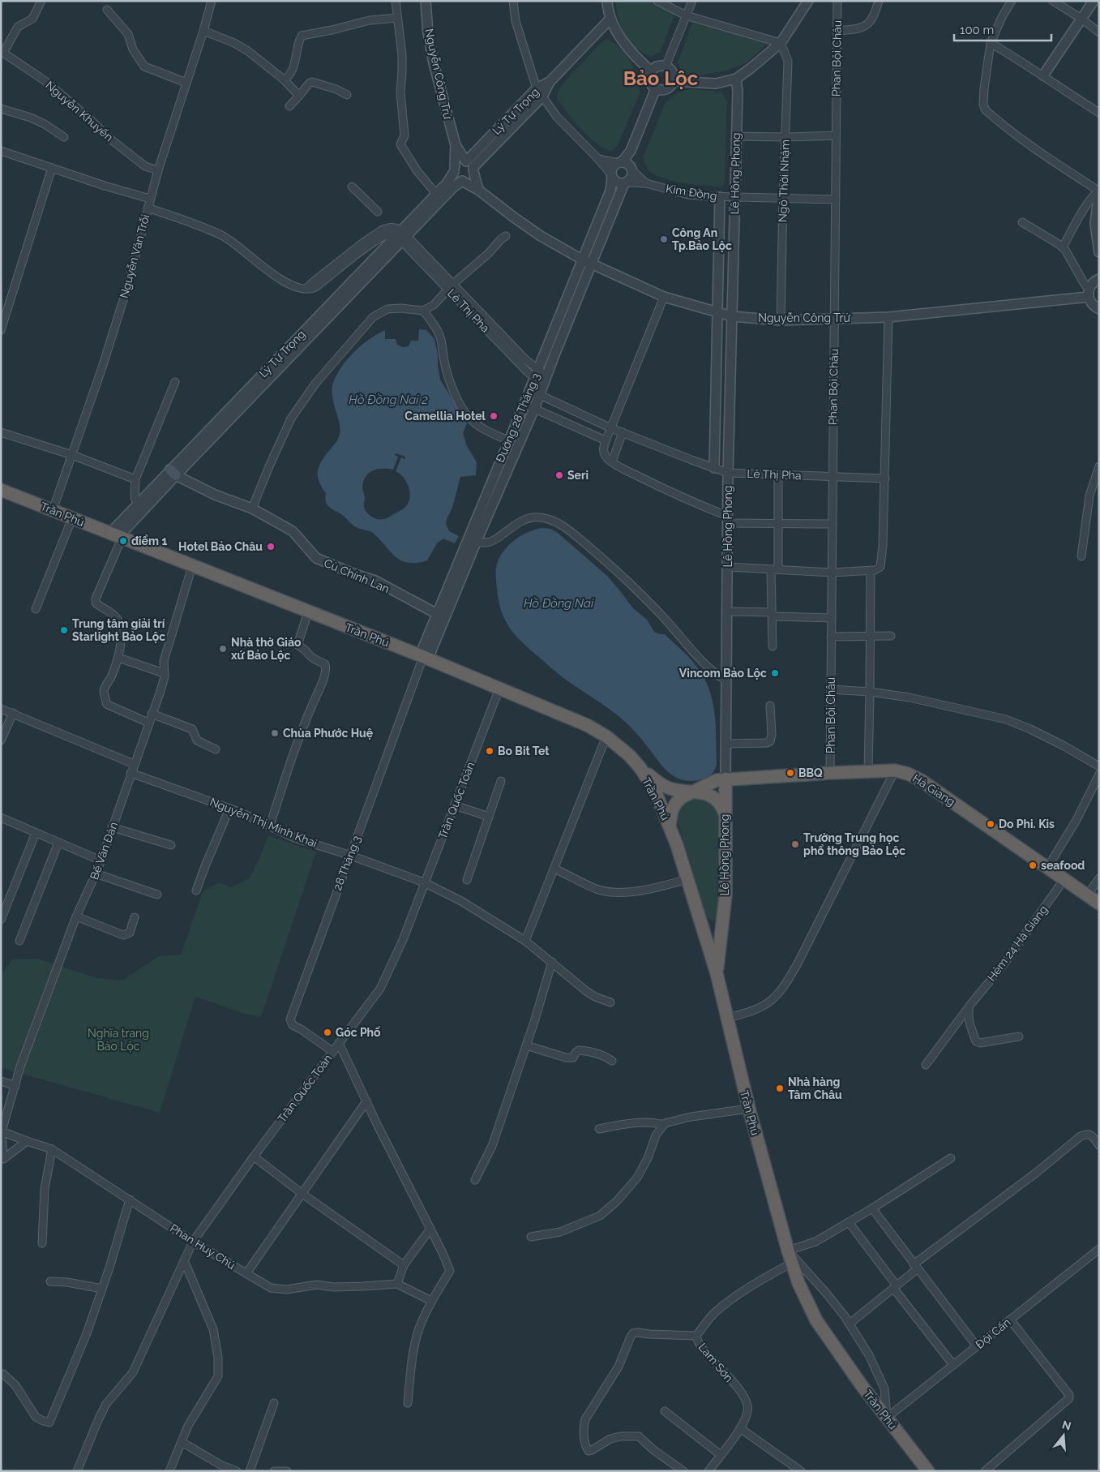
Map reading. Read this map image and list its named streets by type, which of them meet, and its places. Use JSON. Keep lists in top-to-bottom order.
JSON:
{
  "streets": {
    "highway": ["Lê Hồng Phong", "Trần Phú", "Hà Giang"],
    "street": [
      "Phan Bội Châu",
      "Nguyễn Công Trứ",
      "Nguyễn Khuyến",
      "Lý Tự Trọng",
      "Ngô Thời Nhậm",
      "Kim Đồng",
      "Nguyễn Văn Trỗi",
      "Lê Thị Pha",
      "Đường 28 Tháng 3",
      "Cù Chính Lan",
      "Trần Quốc Toản",
      "Nguyễn Thị Minh Khai",
      "Bế Văn Đàn",
      "28 Tháng 3",
      "Hẻm 24 Hà Giang",
      "Phan Huy Chú",
      "Đội Cấn",
      "Lam Sơn"
    ]
  },
  "crossings": [
    ["Phan Bội Châu", "Nguyễn Công Trứ"],
    ["Phan Bội Châu", "Kim Đồng"],
    ["Phan Bội Châu", "Lê Thị Pha"],
    ["Phan Bội Châu", "Hà Giang"],
    ["Nguyễn Công Trứ", "Lý Tự Trọng"],
    ["Nguyễn Công Trứ", "Lê Hồng Phong"],
    ["Nguyễn Công Trứ", "Ngô Thời Nhậm"],
    ["Nguyễn Công Trứ", "Đường 28 Tháng 3"],
    ["Nguyễn Khuyến", "Nguyễn Văn Trỗi"],
    ["Lý Tự Trọng", "Lê Thị Pha"],
    ["Lý Tự Trọng", "Trần Phú"],
    ["Lý Tự Trọng", "Cù Chính Lan"],
    ["Lê Hồng Phong", "Kim Đồng"],
    ["Lê Hồng Phong", "Lê Thị Pha"],
    ["Lê Hồng Phong", "Trần Phú"],
    ["Lê Hồng Phong", "Hà Giang"],
    ["Ngô Thời Nhậm", "Kim Đồng"],
    ["Kim Đồng", "Đường 28 Tháng 3"],
    ["Nguyễn Văn Trỗi", "Trần Phú"],
    ["Lê Thị Pha", "Đường 28 Tháng 3"],
    ["Đường 28 Tháng 3", "Trần Phú"],
    ["Đường 28 Tháng 3", "Cù Chính Lan"],
    ["Đường 28 Tháng 3", "28 Tháng 3"],
    ["Trần Phú", "Hà Giang"],
    ["Trần Phú", "Trần Quốc Toản"],
    ["Trần Phú", "Bế Văn Đàn"],
    ["Trần Phú", "28 Tháng 3"],
    ["Trần Phú", "Đội Cấn"],
    ["Trần Phú", "Lam Sơn"],
    ["Hà Giang", "Hẻm 24 Hà Giang"],
    ["Trần Quốc Toản", "Nguyễn Thị Minh Khai"],
    ["Trần Quốc Toản", "28 Tháng 3"],
    ["Trần Quốc Toản", "Phan Huy Chú"],
    ["Nguyễn Thị Minh Khai", "Bế Văn Đàn"],
    ["Nguyễn Thị Minh Khai", "28 Tháng 3"],
    ["Bế Văn Đàn", "Phan Huy Chú"]
  ],
  "districts": ["Bảo Lộc"],
  "water": ["Hồ Đồng Nai 2", "Hồ Đồng Nai"],
  "parks": ["Nghĩa trang Bảo Lộc"],
  "places": [
    "Công An Tp.Bảo Lộc",
    "Camellia Hotel",
    "Seri",
    "điểm 1",
    "Hotel Bảo Châu",
    "Trung tâm giải trí Starlight Bảo Lộc",
    "Nhà thờ Giáo xứ Bảo Lộc",
    "Vincom Bảo Lộc",
    "Chùa Phước Huệ",
    "Bo Bit Tet",
    "BBQ",
    "Do Phi. Kis",
    "Trường Trung học phổ thông Bảo Lộc",
    "seafood",
    "Góc Phố",
    "Nhà hàng Tâm Châu"
  ],
  "scale_bar": "100 m",
  "north": "top"
}
